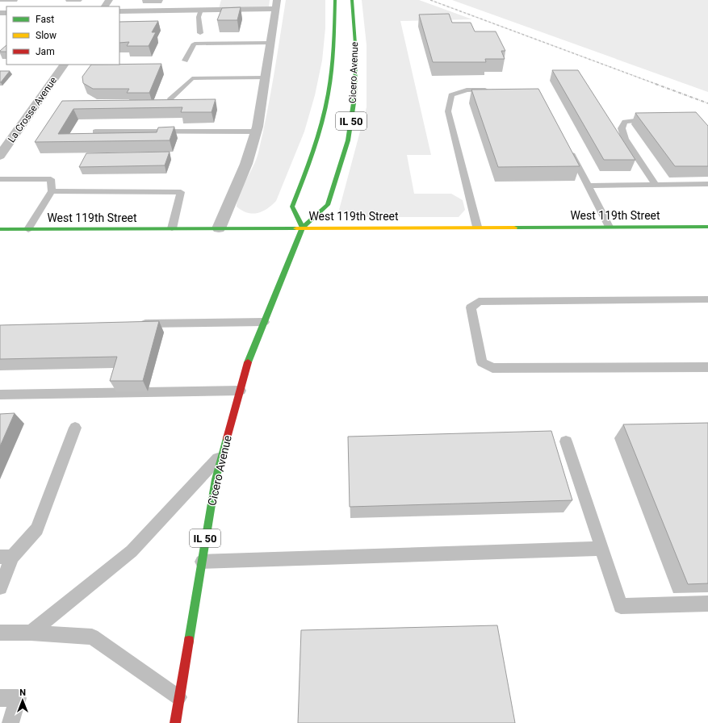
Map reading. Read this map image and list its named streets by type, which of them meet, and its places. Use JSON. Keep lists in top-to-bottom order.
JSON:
{
  "streets": {
    "main road": ["Cicero Avenue", "IL 50", "West 119th Street"],
    "street": ["La Crosse Avenue"]
  },
  "crossings": [
    ["Cicero Avenue", "West 119th Street"]
  ],
  "legend": ["Fast", "Slow", "Jam"],
  "north": "top"
}
